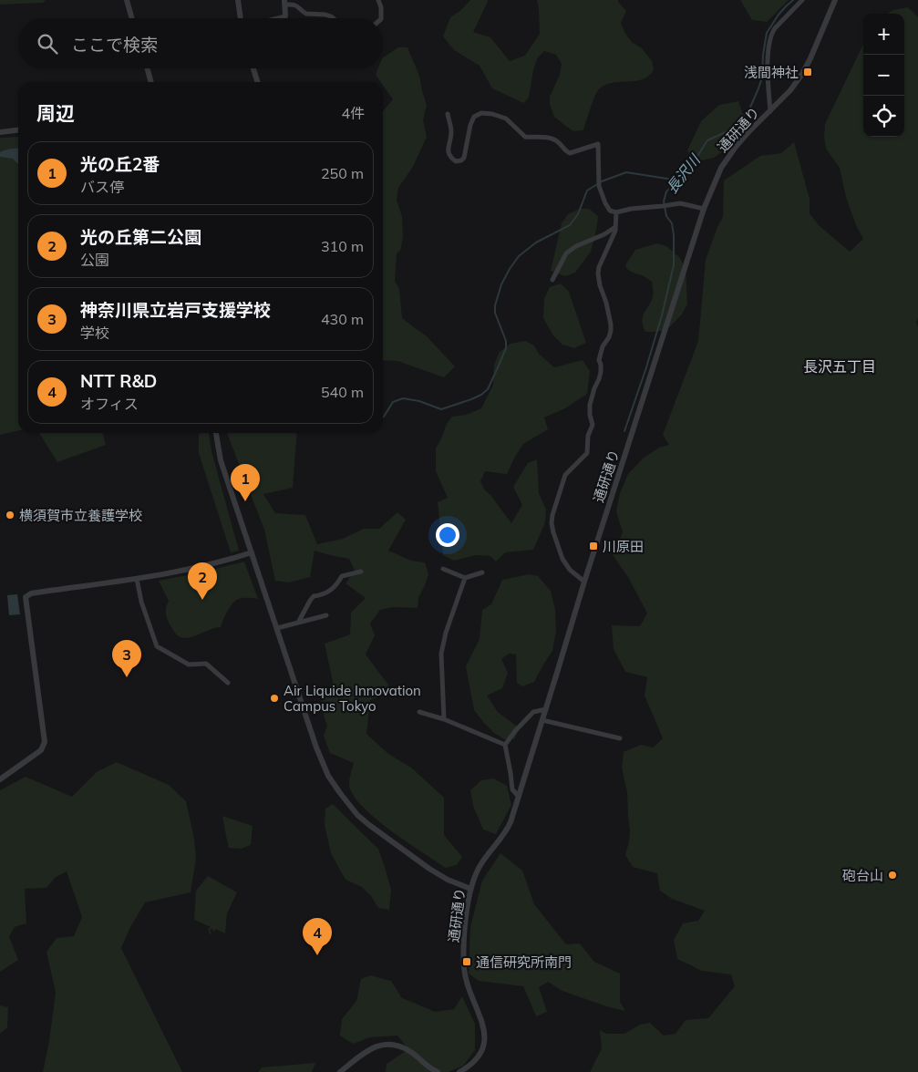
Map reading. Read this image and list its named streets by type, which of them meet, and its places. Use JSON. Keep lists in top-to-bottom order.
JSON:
{
  "streets": {
    "street": ["通研通り"]
  },
  "districts": ["長沢五丁目"],
  "water": ["長沢川"],
  "places": {
    "transit": ["浅間神社", "川原田", "通信研究所南門"],
    "other": ["横須賀市立養護学校", "Air Liquide Innovation Campus Tokyo", "砲台山"]
  },
  "page": {
    "map_buttons": ["+", "−"],
    "search": "ここで検索",
    "heading": ["周辺", "4件"],
    "list": [
      {
        "mark": "1",
        "name": "光の丘2番",
        "note": "バス停",
        "value": "250 m"
      },
      {
        "mark": "2",
        "name": "光の丘第二公園",
        "note": "公園",
        "value": "310 m"
      },
      {
        "mark": "3",
        "name": "神奈川県立岩戸支援学校",
        "note": "学校",
        "value": "430 m"
      },
      {
        "mark": "4",
        "name": "NTT R&D",
        "note": "オフィス",
        "value": "540 m"
      }
    ],
    "pins": [
      "1",
      "2",
      "3",
      "4"
    ]
  }
}
